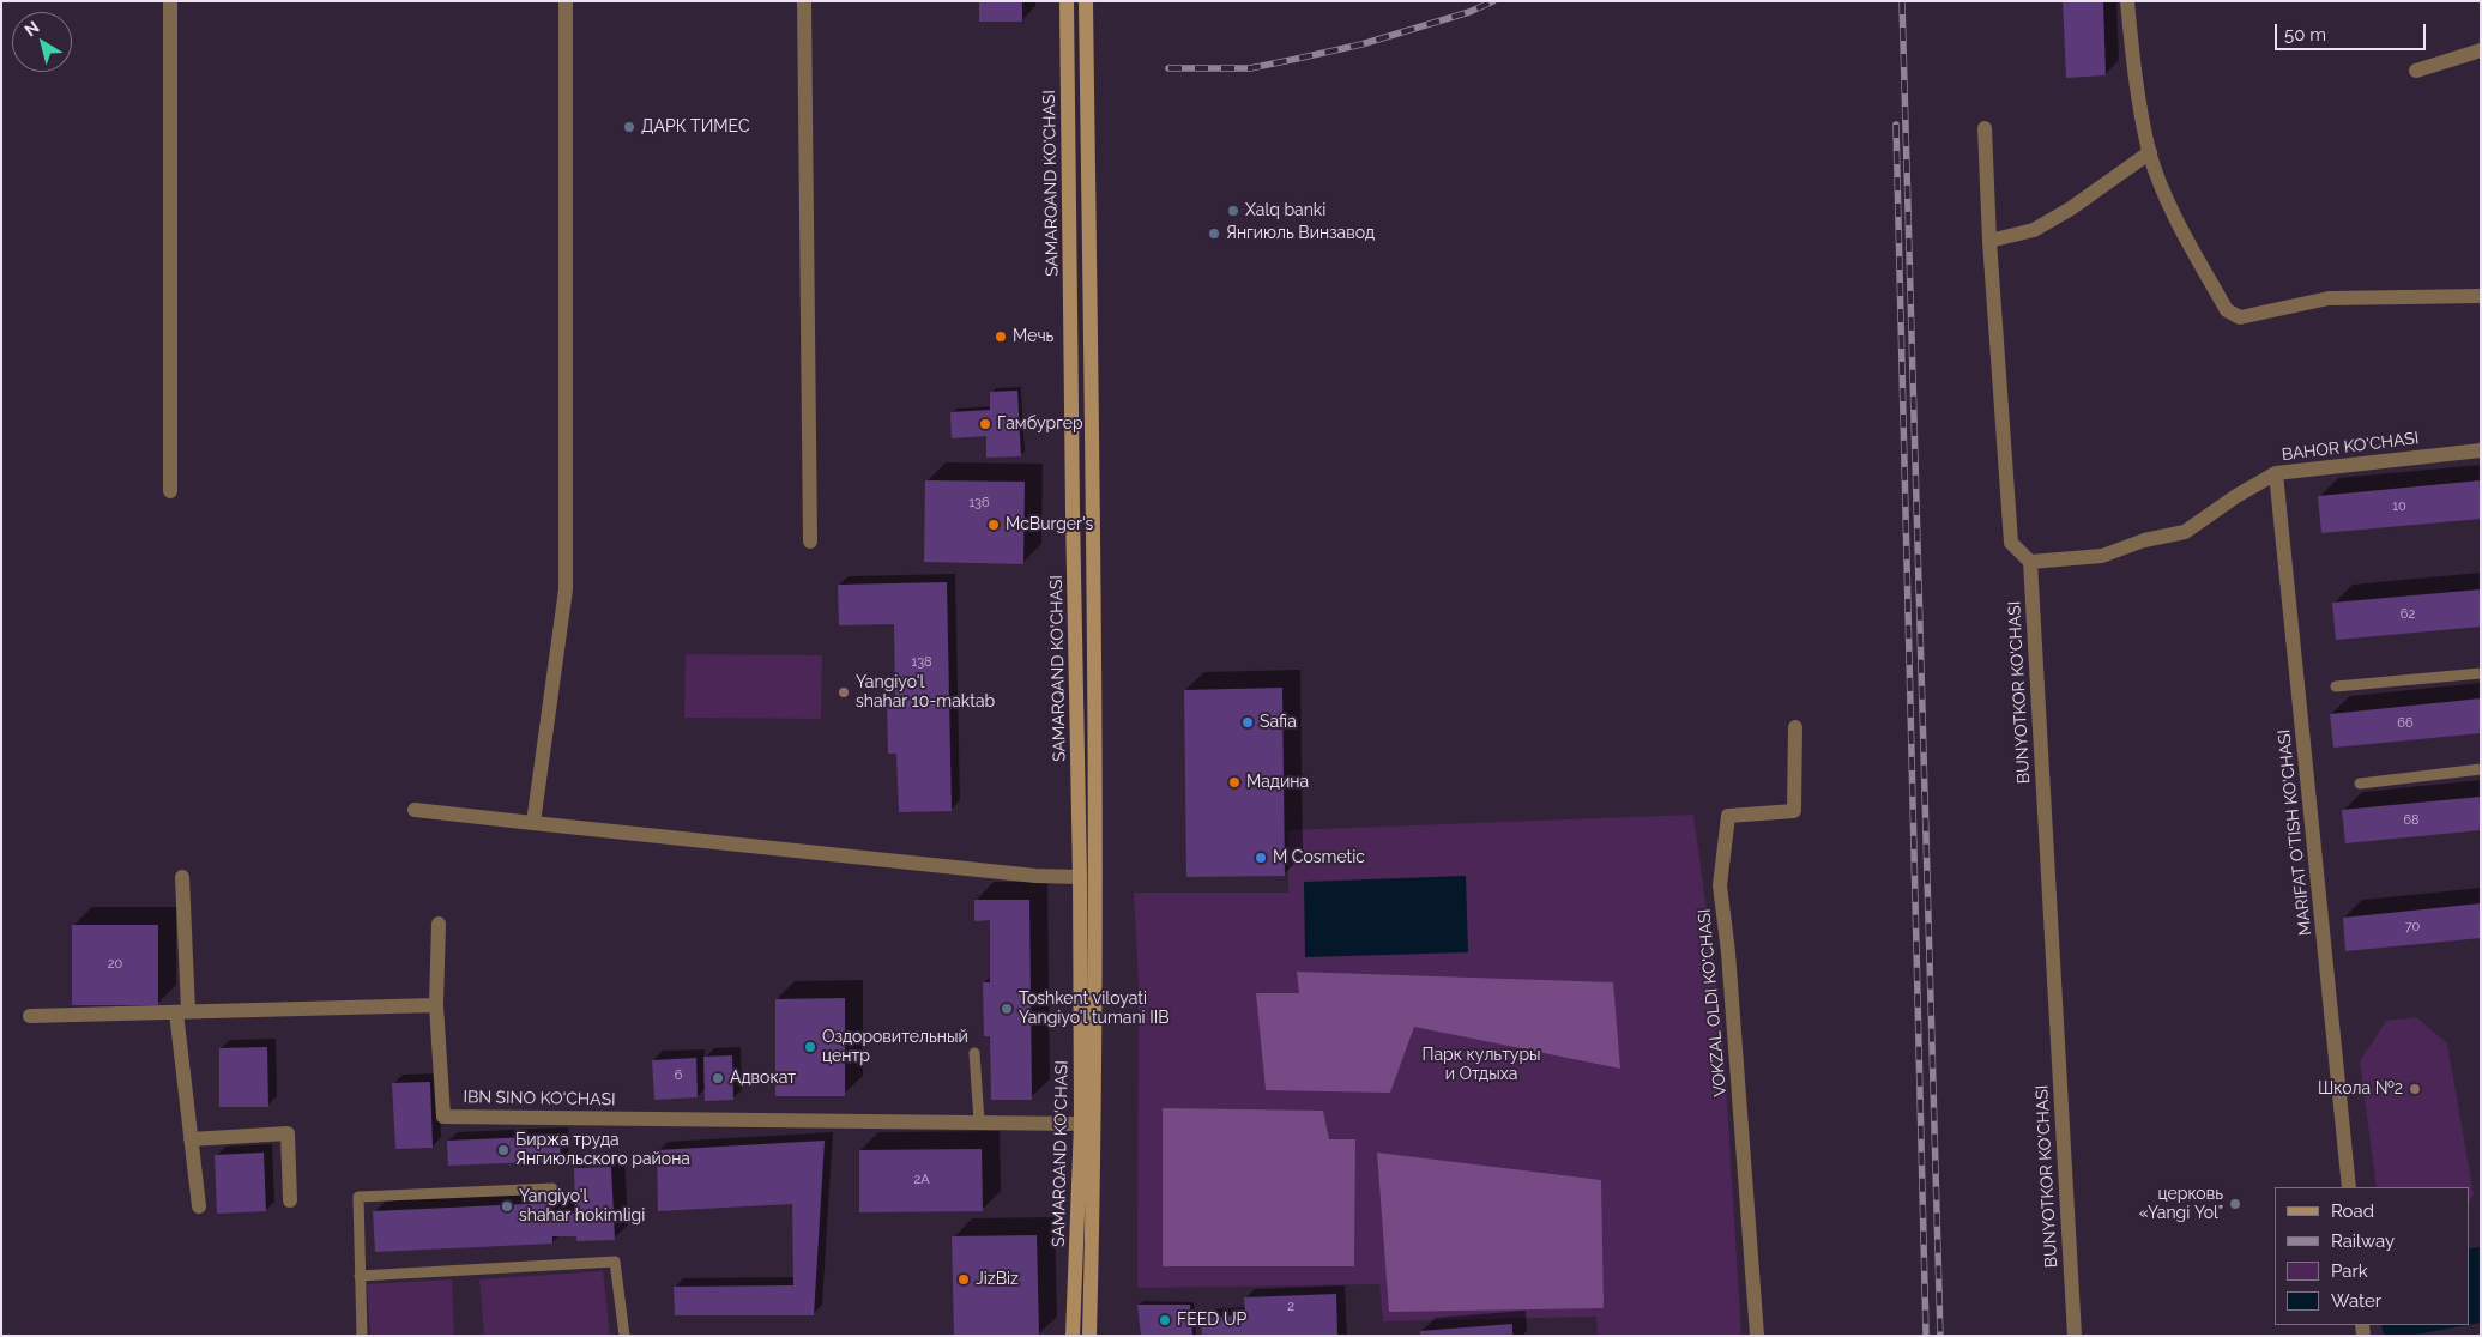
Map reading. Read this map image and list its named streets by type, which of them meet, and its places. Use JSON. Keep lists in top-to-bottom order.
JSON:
{
  "streets": {
    "main road": ["SAMARQAND KO'CHASI"],
    "street": [
      "BAHOR KO'CHASI",
      "BUNYOTKOR KO'CHASI",
      "MARIFAT O'TISH KO'CHASI",
      "VOKZAL OLDI KO'CHASI",
      "IBN SINO KO'CHASI"
    ]
  },
  "crossings": [
    ["SAMARQAND KO'CHASI", "IBN SINO KO'CHASI"],
    ["BAHOR KO'CHASI", "BUNYOTKOR KO'CHASI"],
    ["BAHOR KO'CHASI", "MARIFAT O'TISH KO'CHASI"]
  ],
  "parks": ["Парк культуры и Отдыха"],
  "places": [
    "ДАРК ТИМЕС",
    "Xalq banki",
    "Янгиюль Винзавод",
    "Мечь",
    "Гамбургер",
    "McBurger's",
    "Yangiyo'l shahar 10-maktab",
    "Safia",
    "Мадина",
    "M Cosmetic",
    "Toshkent viloyati Yangiyo'l tumani IIB",
    "Оздоровительный центр",
    "Адвокат",
    "Школа №2",
    "Биржа труда Янгиюльского района",
    "церковь «Yangi Yol”",
    "Yangiyo'l shahar hokimligi",
    "JizBiz",
    "FEED UP"
  ],
  "house_numbers": [
    "136",
    "10",
    "62",
    "138",
    "66",
    "68",
    "70",
    "20",
    "6",
    "2А",
    "2"
  ],
  "legend": [
    "Road",
    "Railway",
    "Park",
    "Water"
  ],
  "scale_bar": "50 m",
  "north": "top left"
}
